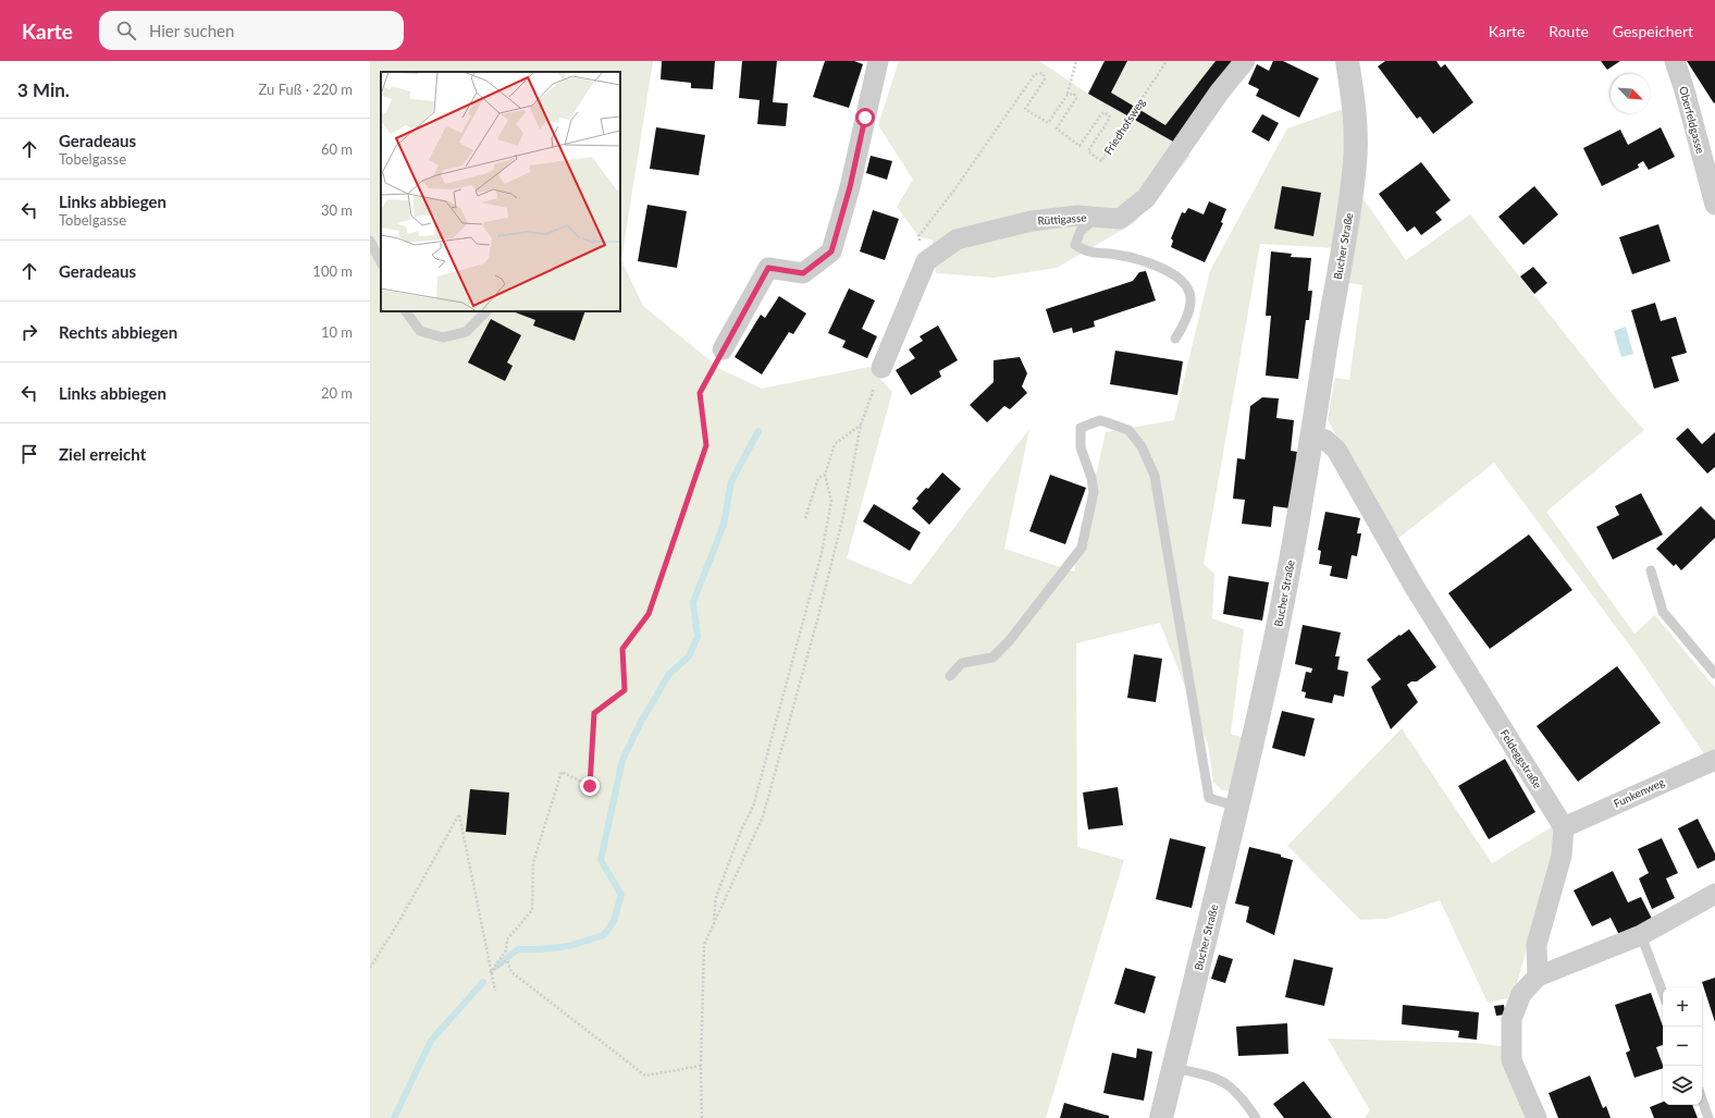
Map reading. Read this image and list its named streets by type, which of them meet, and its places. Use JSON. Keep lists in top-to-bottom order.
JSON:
{
  "streets": {
    "street": [
      "Oberfeldgasse",
      "Rüttigasse",
      "Bucher Straße",
      "Feldeggstraße",
      "Funkenweg"
    ],
    "path": ["Friedhofsweg"]
  },
  "crossings": [
    ["Bucher Straße", "Feldeggstraße"],
    ["Feldeggstraße", "Funkenweg"]
  ],
  "north": "bottom right",
  "page": {
    "header": "Karte",
    "search": "Hier suchen",
    "nav": ["Karte", "Route", "Gespeichert"],
    "heading": ["3 Min.", "Zu Fuß · 220 m"],
    "list": [
      ["Geradeaus", "Tobelgasse", "60 m"],
      ["Links abbiegen", "Tobelgasse", "30 m"],
      ["Geradeaus", "100 m"],
      ["Rechts abbiegen", "10 m"],
      ["Links abbiegen", "20 m"],
      "Ziel erreicht"
    ],
    "map_buttons": ["+", "−"]
  }
}
